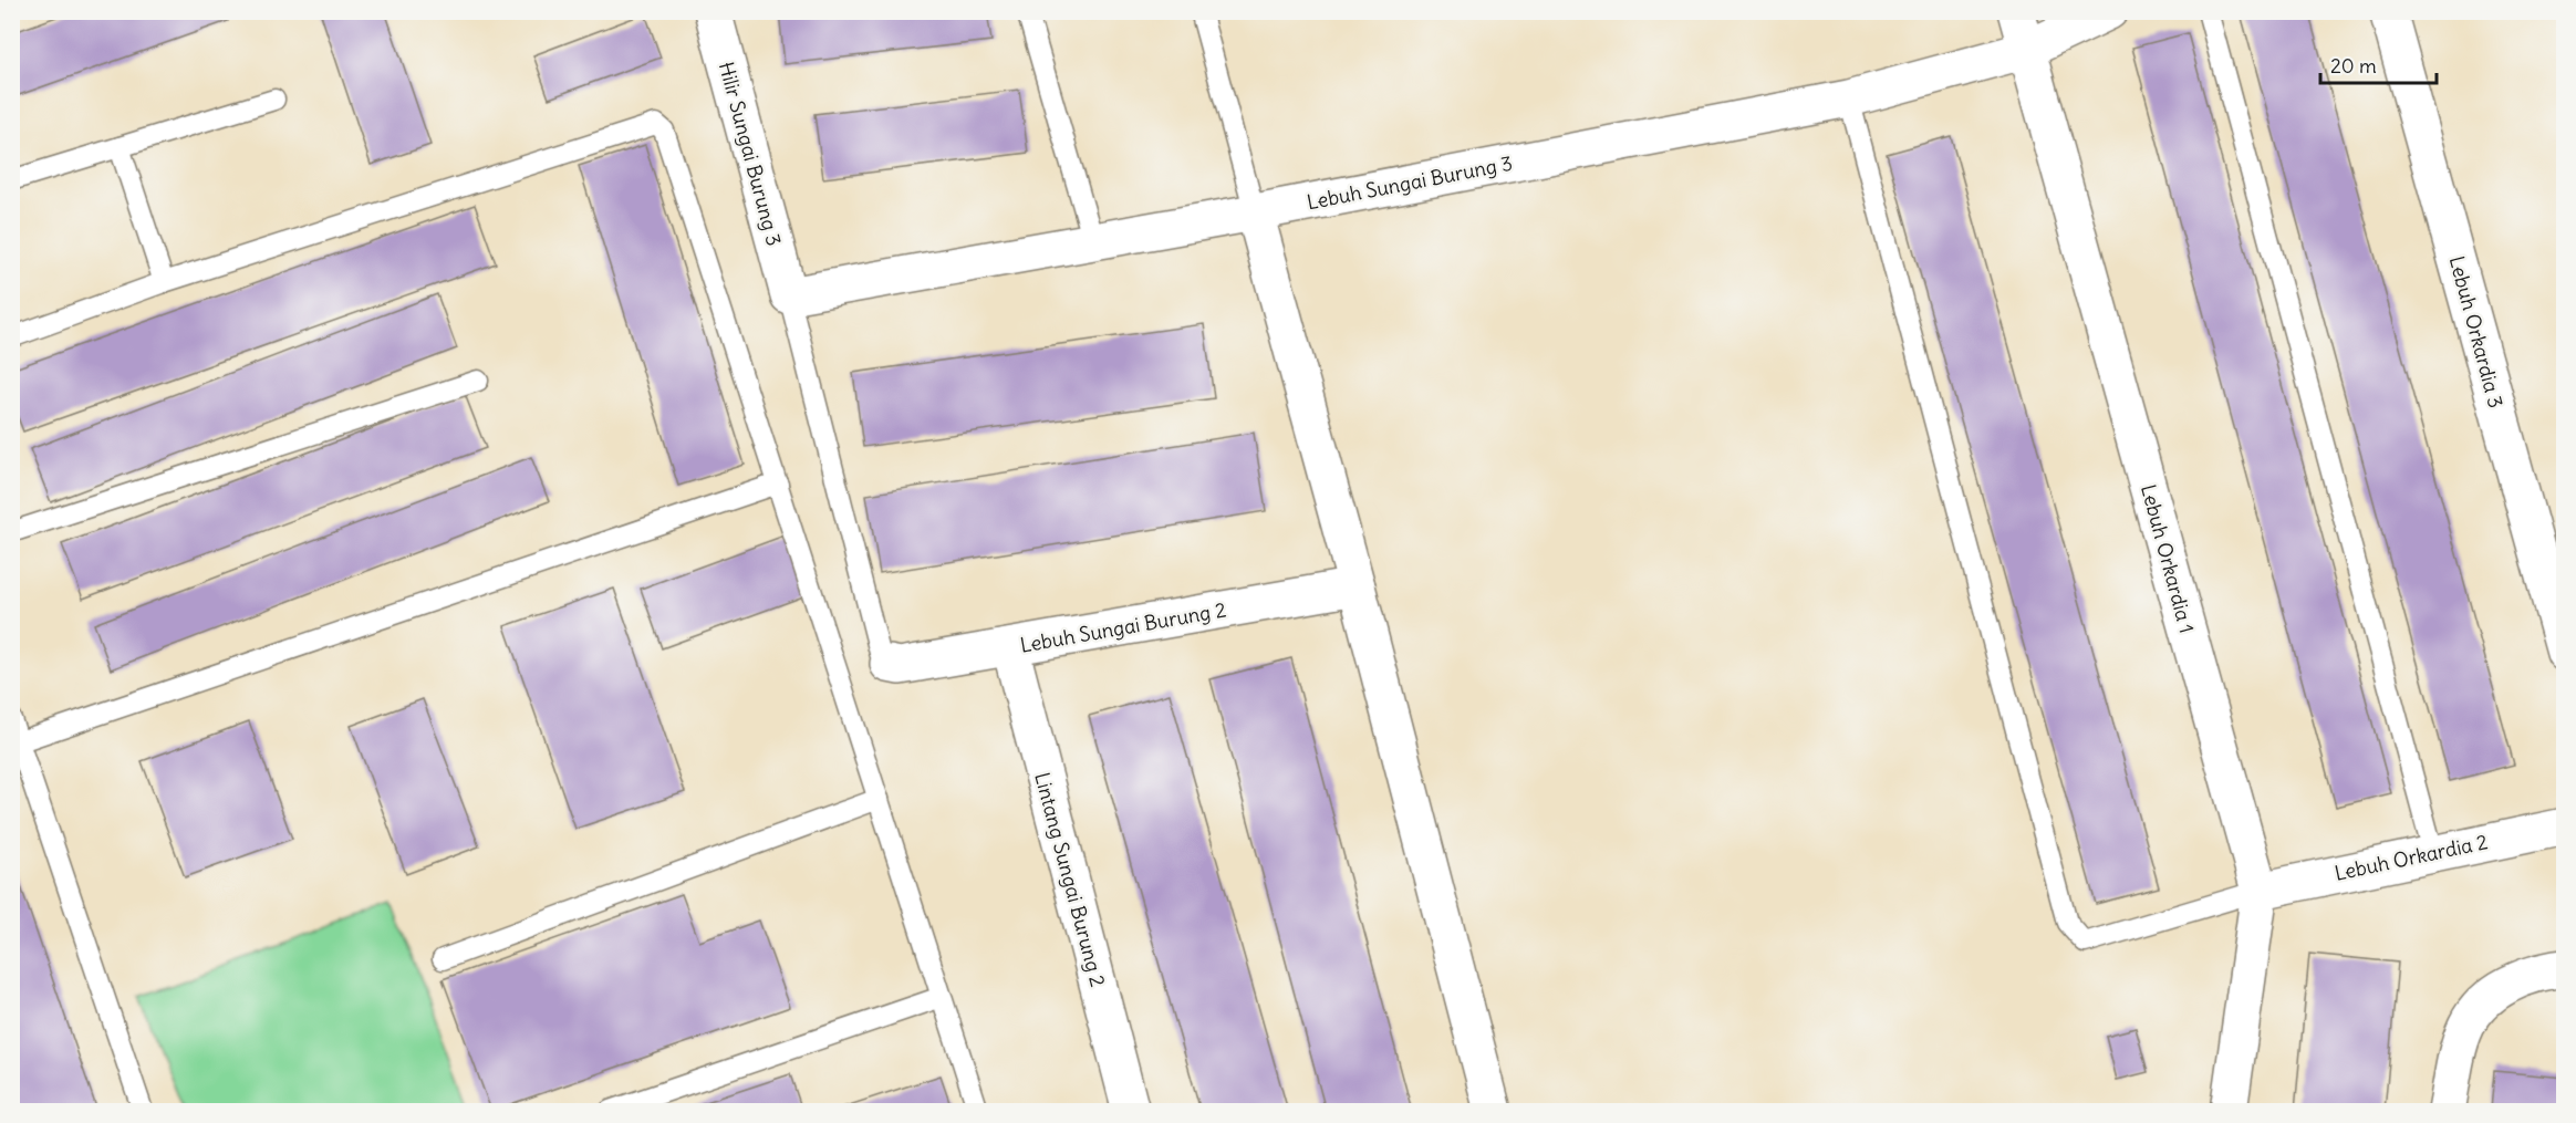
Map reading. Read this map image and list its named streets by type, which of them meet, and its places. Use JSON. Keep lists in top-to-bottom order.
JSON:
{
  "streets": {
    "street": [
      "Hilir Sungai Burung 3",
      "Lebuh Sungai Burung 3",
      "Lebuh Orkardia 3",
      "Lebuh Orkardia 1",
      "Lebuh Sungai Burung 2",
      "Lebuh Orkardia 2",
      "Lintang Sungai Burung 2"
    ]
  },
  "crossings": [
    ["Hilir Sungai Burung 3", "Lebuh Sungai Burung 3"],
    ["Lebuh Sungai Burung 3", "Lebuh Orkardia 1"],
    ["Lebuh Orkardia 1", "Lebuh Orkardia 2"],
    ["Lebuh Sungai Burung 2", "Lintang Sungai Burung 2"]
  ],
  "scale_bar": "20 m"
}
